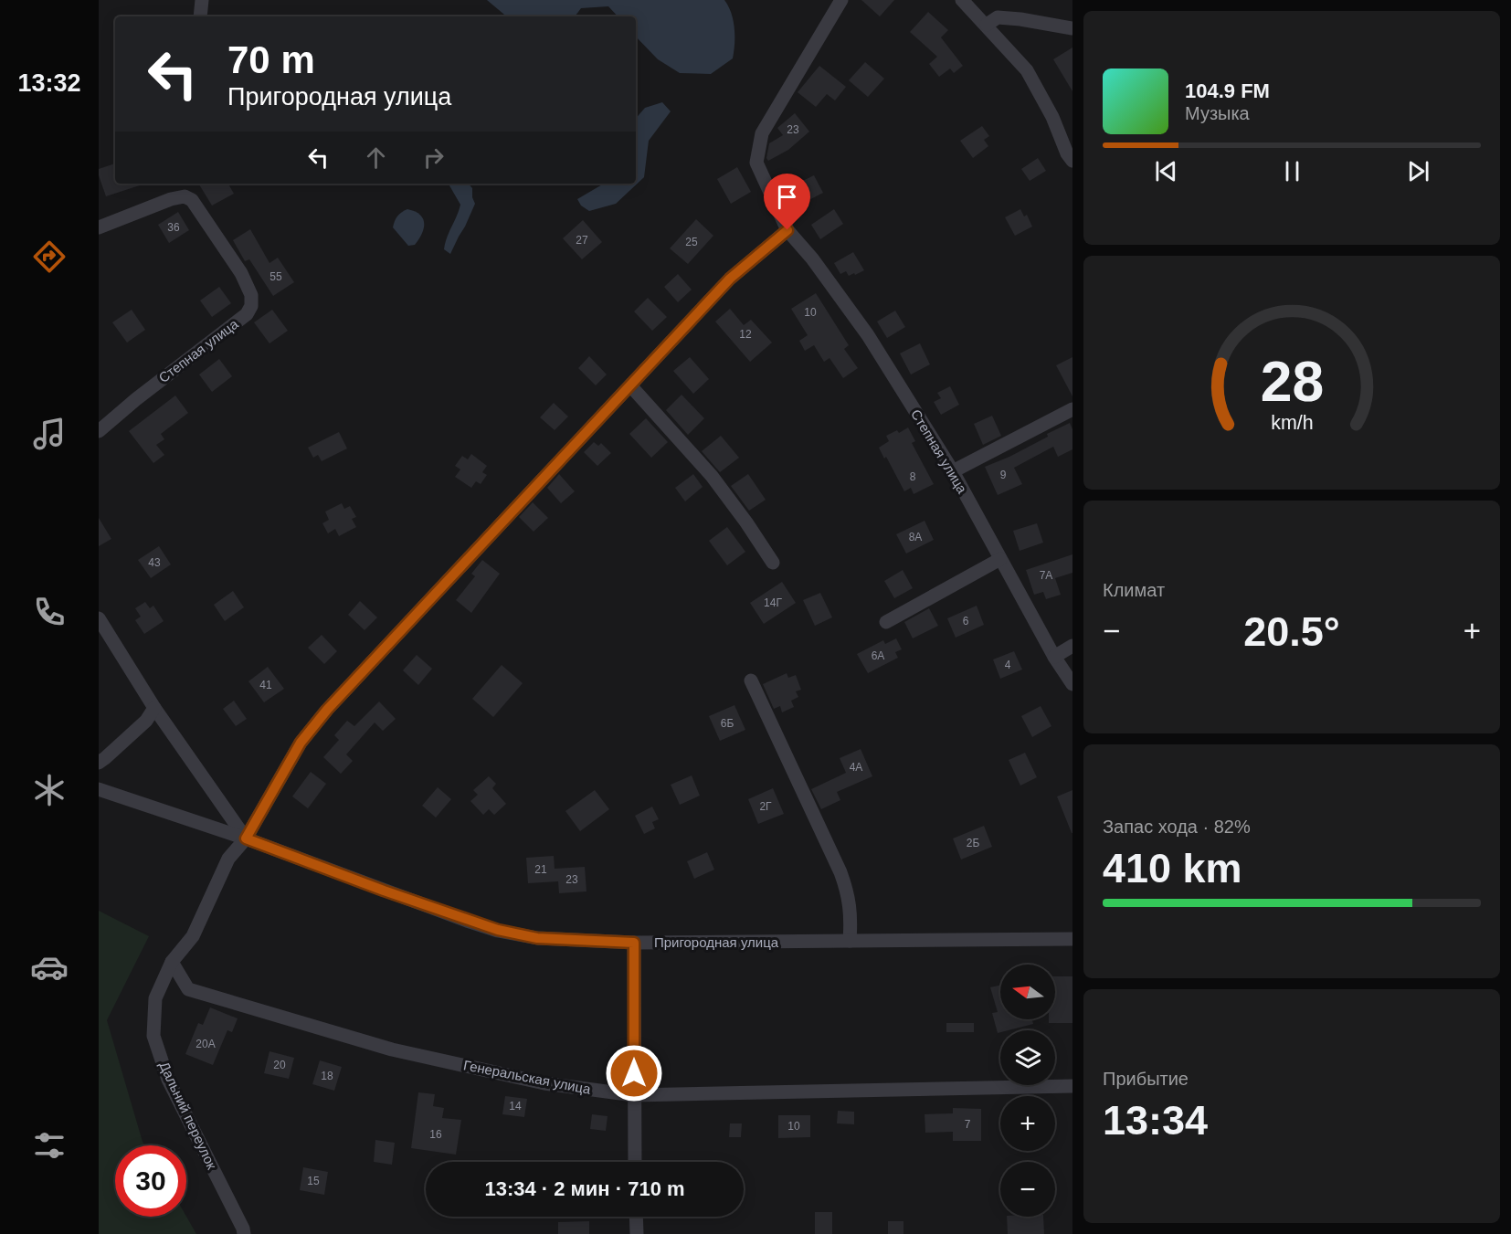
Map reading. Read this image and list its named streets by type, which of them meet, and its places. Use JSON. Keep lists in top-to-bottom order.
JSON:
{
  "streets": {
    "street": [
      "Степная улица",
      "Пригородная улица",
      "Генеральская улица",
      "Дальний переулок"
    ]
  },
  "crossings": [
    ["Пригородная улица", "Дальний переулок"],
    ["Генеральская улица", "Дальний переулок"]
  ],
  "house_numbers": [
    "23",
    "36",
    "27",
    "25",
    "55",
    "10",
    "12",
    "9",
    "8",
    "8А",
    "43",
    "7А",
    "14Г",
    "6",
    "6А",
    "4",
    "41",
    "6Б",
    "4А",
    "2Г",
    "2Б",
    "21",
    "23",
    "20А",
    "20",
    "18",
    "14",
    "7",
    "10",
    "16",
    "15"
  ],
  "north": "left",
  "page": {
    "tabs": "13:32",
    "turn": ["70 m", "Пригородная улица"],
    "song": ["104.9 FM", "Музыка"],
    "tile": [
      "Климат",
      ["Запас хода · 82%", "410 km"],
      ["Прибытие", "13:34"]
    ],
    "heat": ["−", "20.5°", "+"],
    "map_buttons": ["+", "−"],
    "limit": "30",
    "trip": "13:34 · 2 мин · 710 m",
    "gauge": ["28", "km/h"]
  }
}
